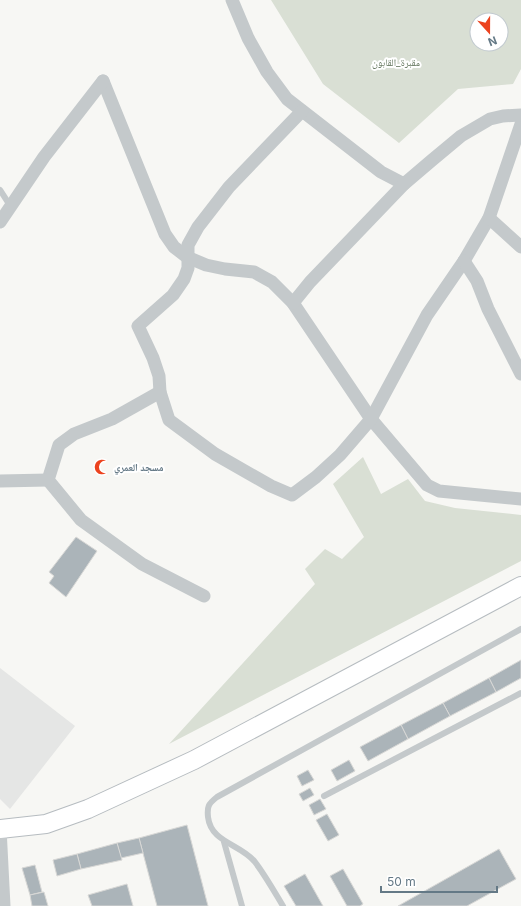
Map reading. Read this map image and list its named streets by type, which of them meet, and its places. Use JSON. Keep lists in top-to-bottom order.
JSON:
{
  "parks": ["مقبرة_القابون"],
  "places": {
    "mosque": ["مسجد العمري"]
  },
  "scale_bar": "50 m",
  "north": "bottom"
}
